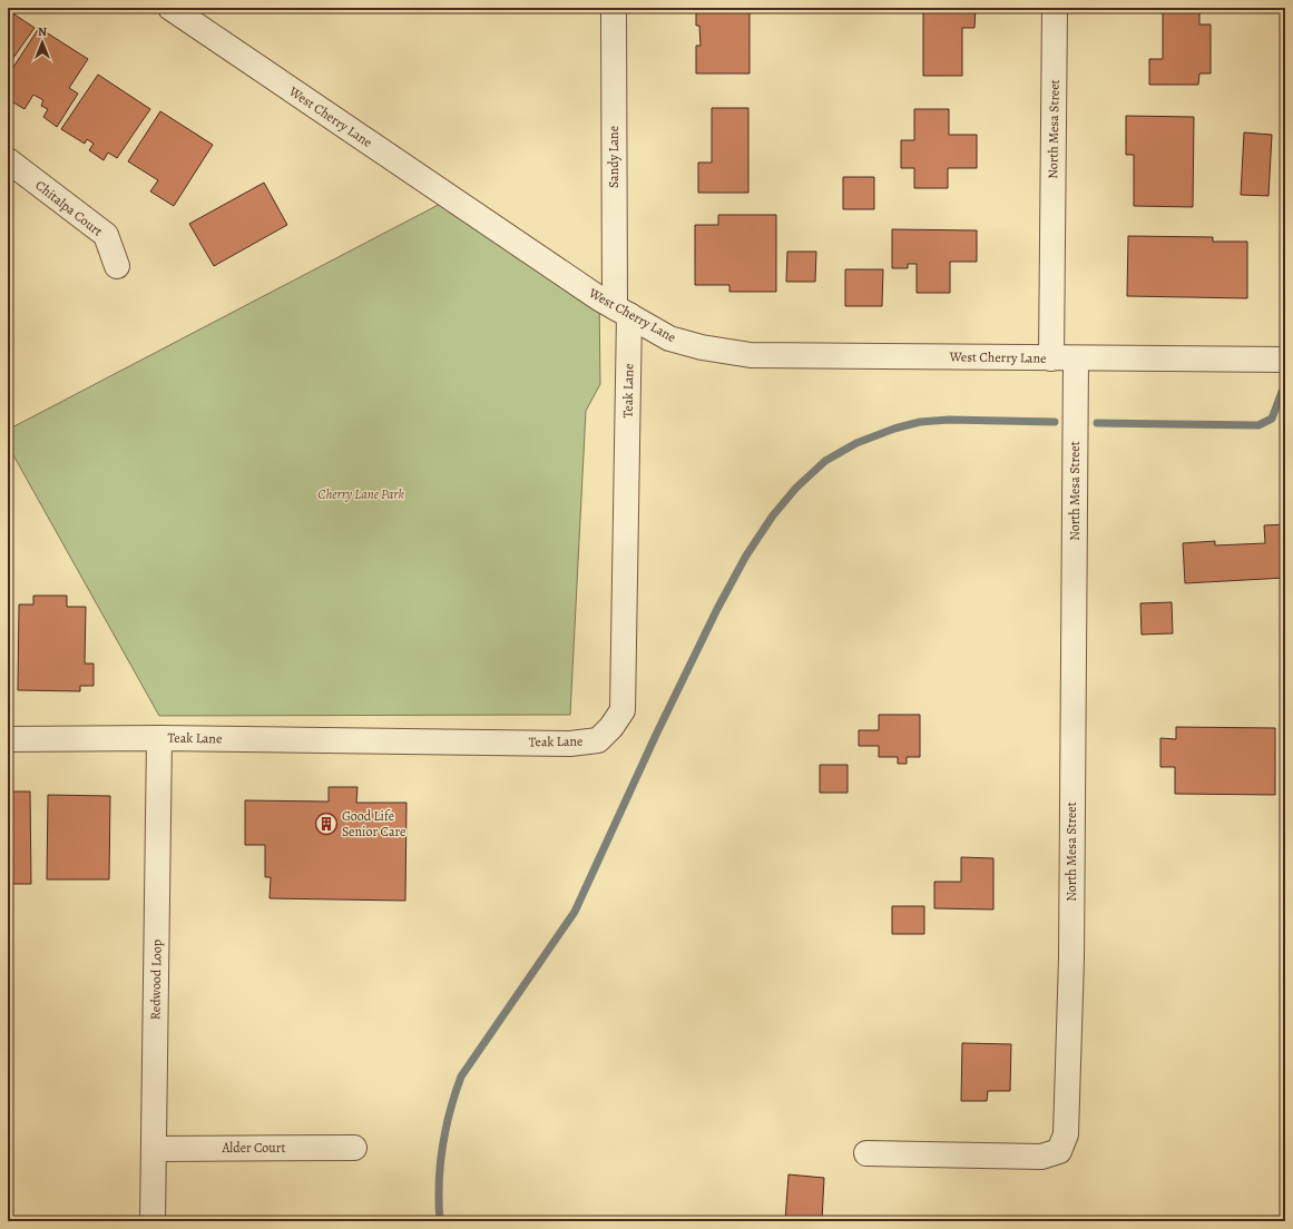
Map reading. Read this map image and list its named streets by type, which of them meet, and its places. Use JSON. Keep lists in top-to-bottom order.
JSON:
{
  "streets": {
    "street": [
      "West Cherry Lane",
      "North Mesa Street",
      "Sandy Lane",
      "Chitalpa Court",
      "Teak Lane",
      "Redwood Loop",
      "Alder Court"
    ]
  },
  "crossings": [
    ["West Cherry Lane", "North Mesa Street"],
    ["West Cherry Lane", "Sandy Lane"],
    ["West Cherry Lane", "Teak Lane"],
    ["Sandy Lane", "Teak Lane"],
    ["Teak Lane", "Redwood Loop"],
    ["Redwood Loop", "Alder Court"]
  ],
  "parks": ["Cherry Lane Park"],
  "places": {
    "building": ["Good Life Senior Care"]
  },
  "north": "top"
}
